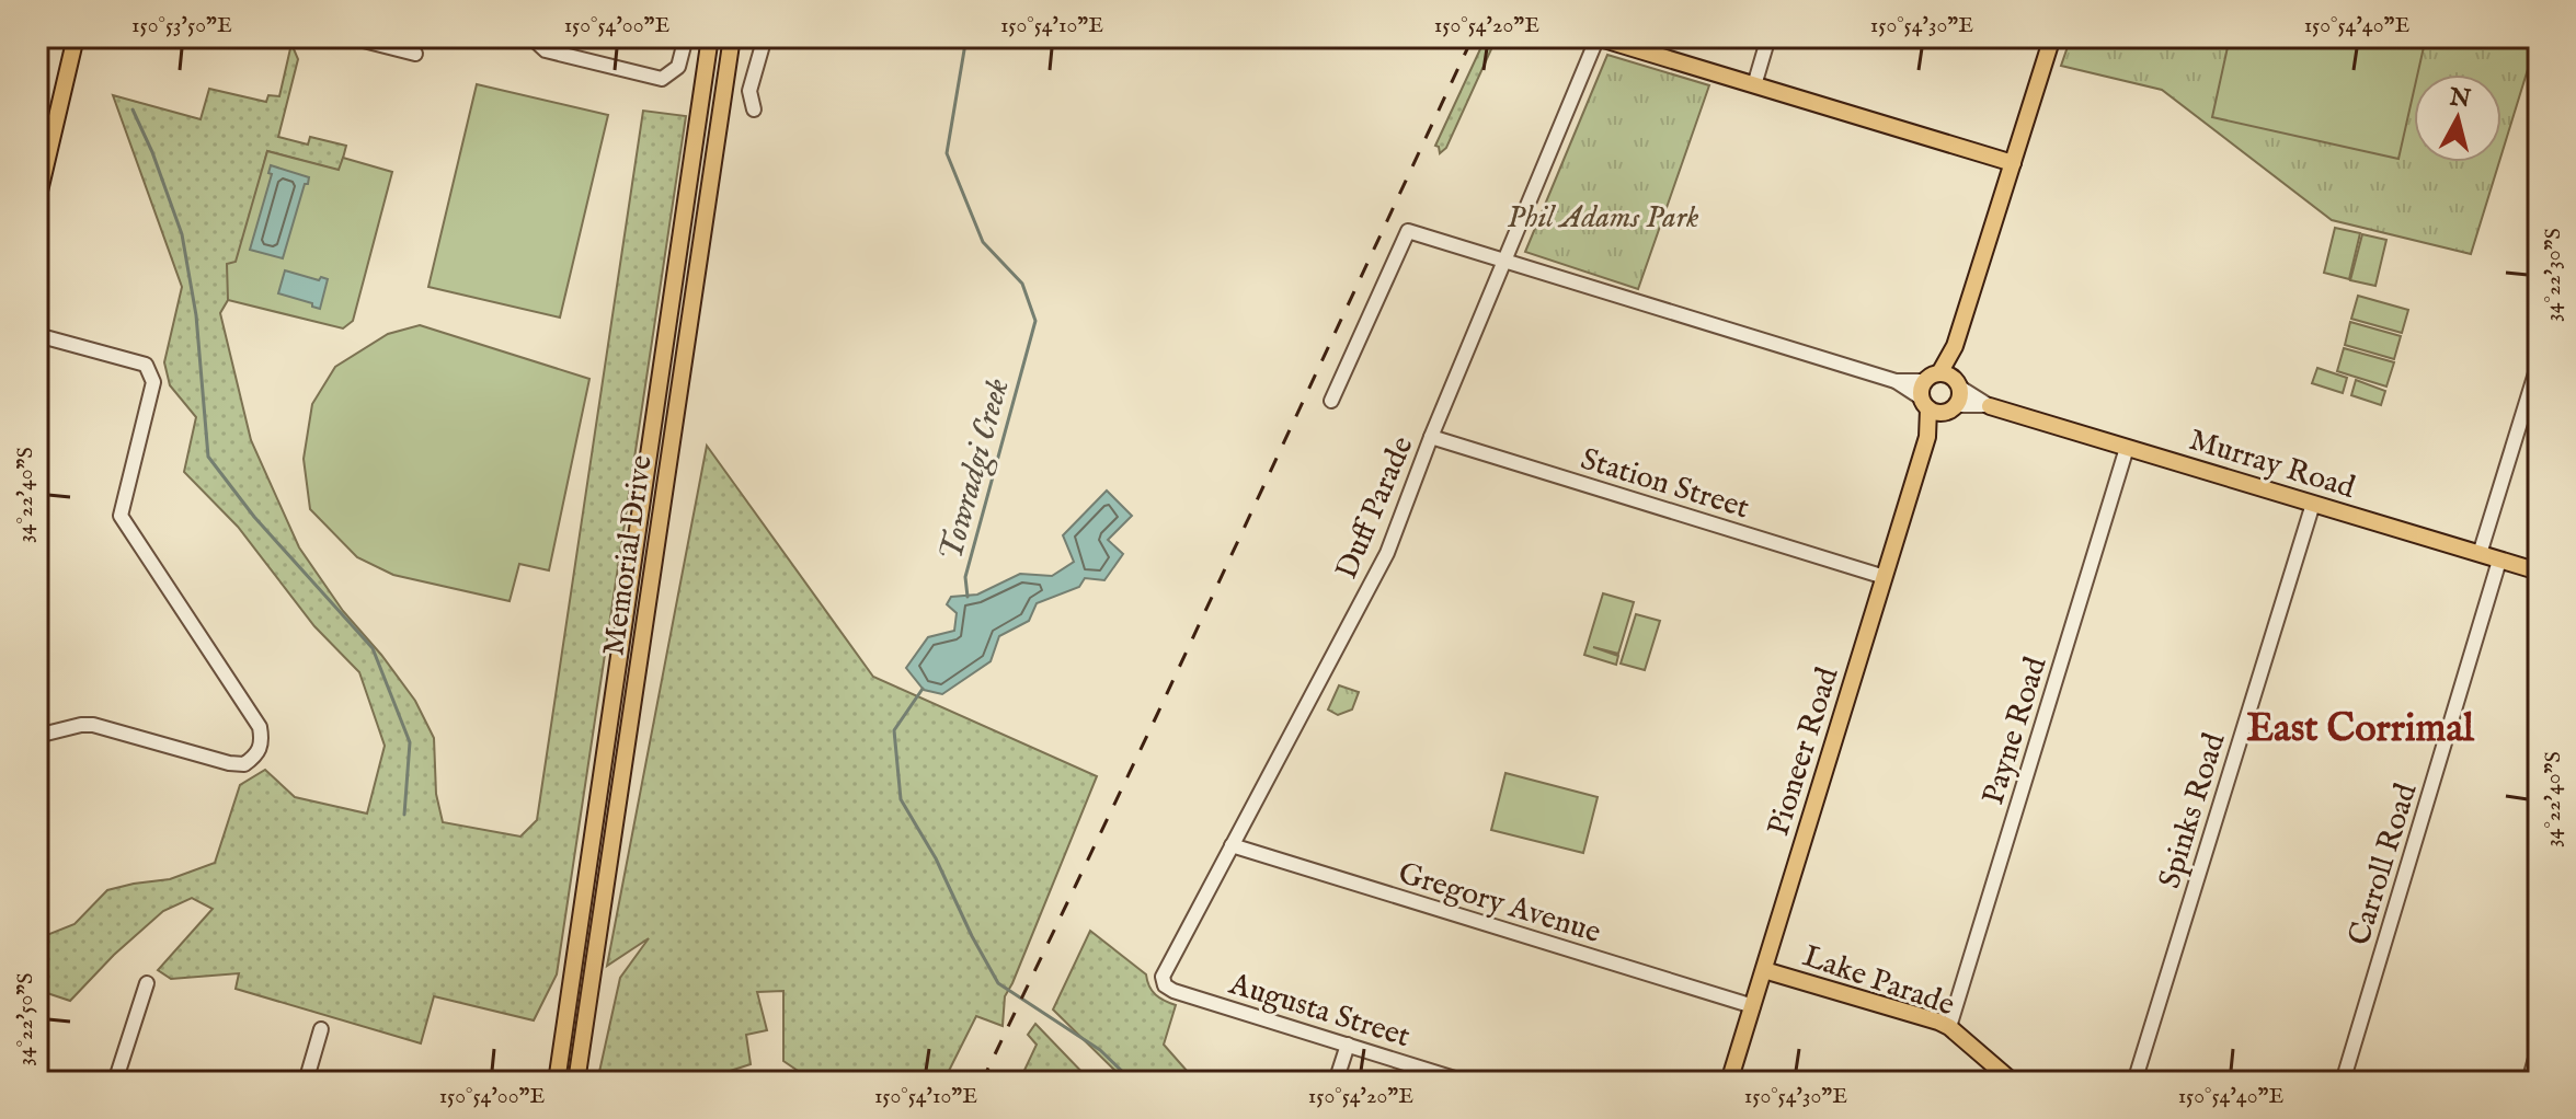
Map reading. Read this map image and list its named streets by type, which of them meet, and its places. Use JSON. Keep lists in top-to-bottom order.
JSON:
{
  "streets": {
    "main road": [
      "Murray Road",
      "Memorial Drive",
      "Pioneer Road",
      "Lake Parade"
    ],
    "street": [
      "Station Street",
      "Duff Parade",
      "Payne Road",
      "Spinks Road",
      "Carroll Road",
      "Gregory Avenue",
      "Augusta Street"
    ]
  },
  "crossings": [
    ["Murray Road", "Duff Parade"],
    ["Murray Road", "Payne Road"],
    ["Murray Road", "Pioneer Road"],
    ["Murray Road", "Spinks Road"],
    ["Murray Road", "Carroll Road"],
    ["Station Street", "Duff Parade"],
    ["Station Street", "Pioneer Road"],
    ["Duff Parade", "Gregory Avenue"],
    ["Duff Parade", "Augusta Street"],
    ["Payne Road", "Lake Parade"],
    ["Pioneer Road", "Gregory Avenue"],
    ["Pioneer Road", "Lake Parade"]
  ],
  "districts": ["East Corrimal"],
  "water": ["Towradgi Creek"],
  "parks": ["Phil Adams Park"],
  "north": "top",
  "coordinates": [
    "150°53'50\"E",
    "150°54'00\"E",
    "150°54'10\"E",
    "150°54'20\"E",
    "150°54'30\"E",
    "150°54'40\"E",
    "34°22'30\"S",
    "34°22'40\"S",
    "34°22'50\"S"
  ]
}
